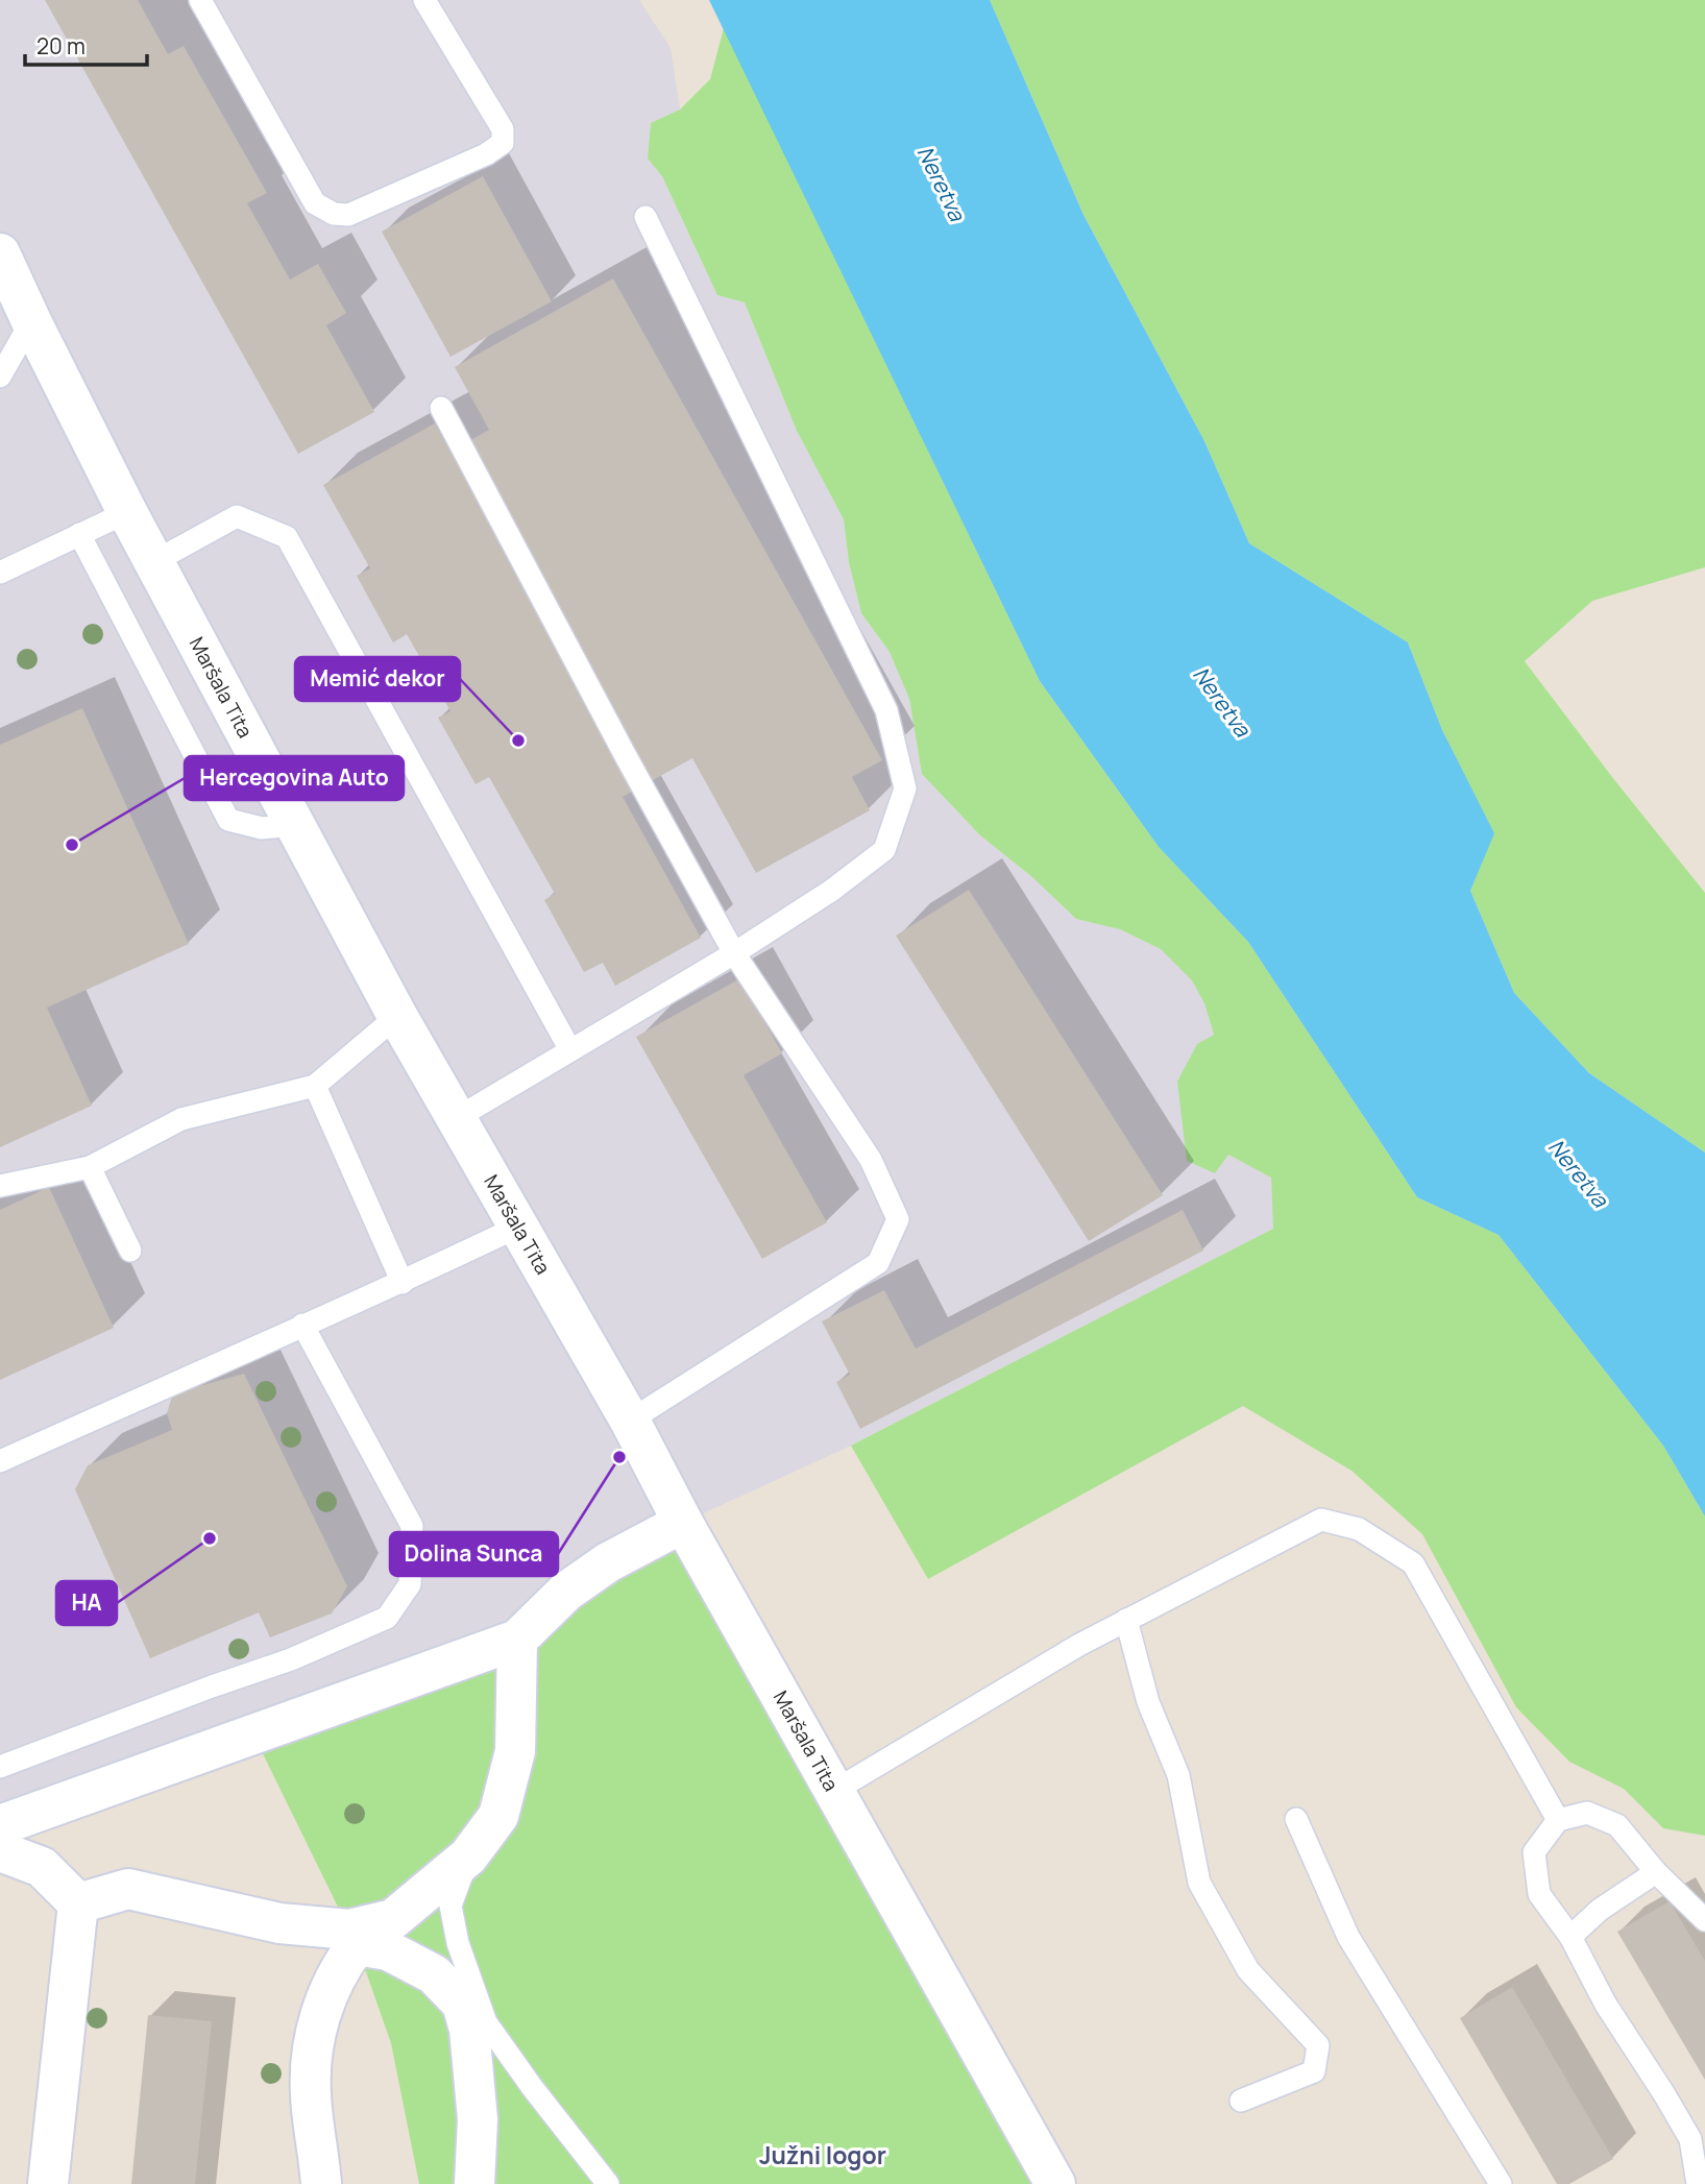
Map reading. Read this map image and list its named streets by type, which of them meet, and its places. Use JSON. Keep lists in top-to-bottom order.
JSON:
{
  "streets": {
    "street": ["Maršala Tita"]
  },
  "districts": ["Južni logor"],
  "water": ["Neretva"],
  "places": [
    "Memić dekor",
    "Hercegovina Auto",
    "Dolina Sunca",
    "HA"
  ],
  "scale_bar": "20 m"
}
